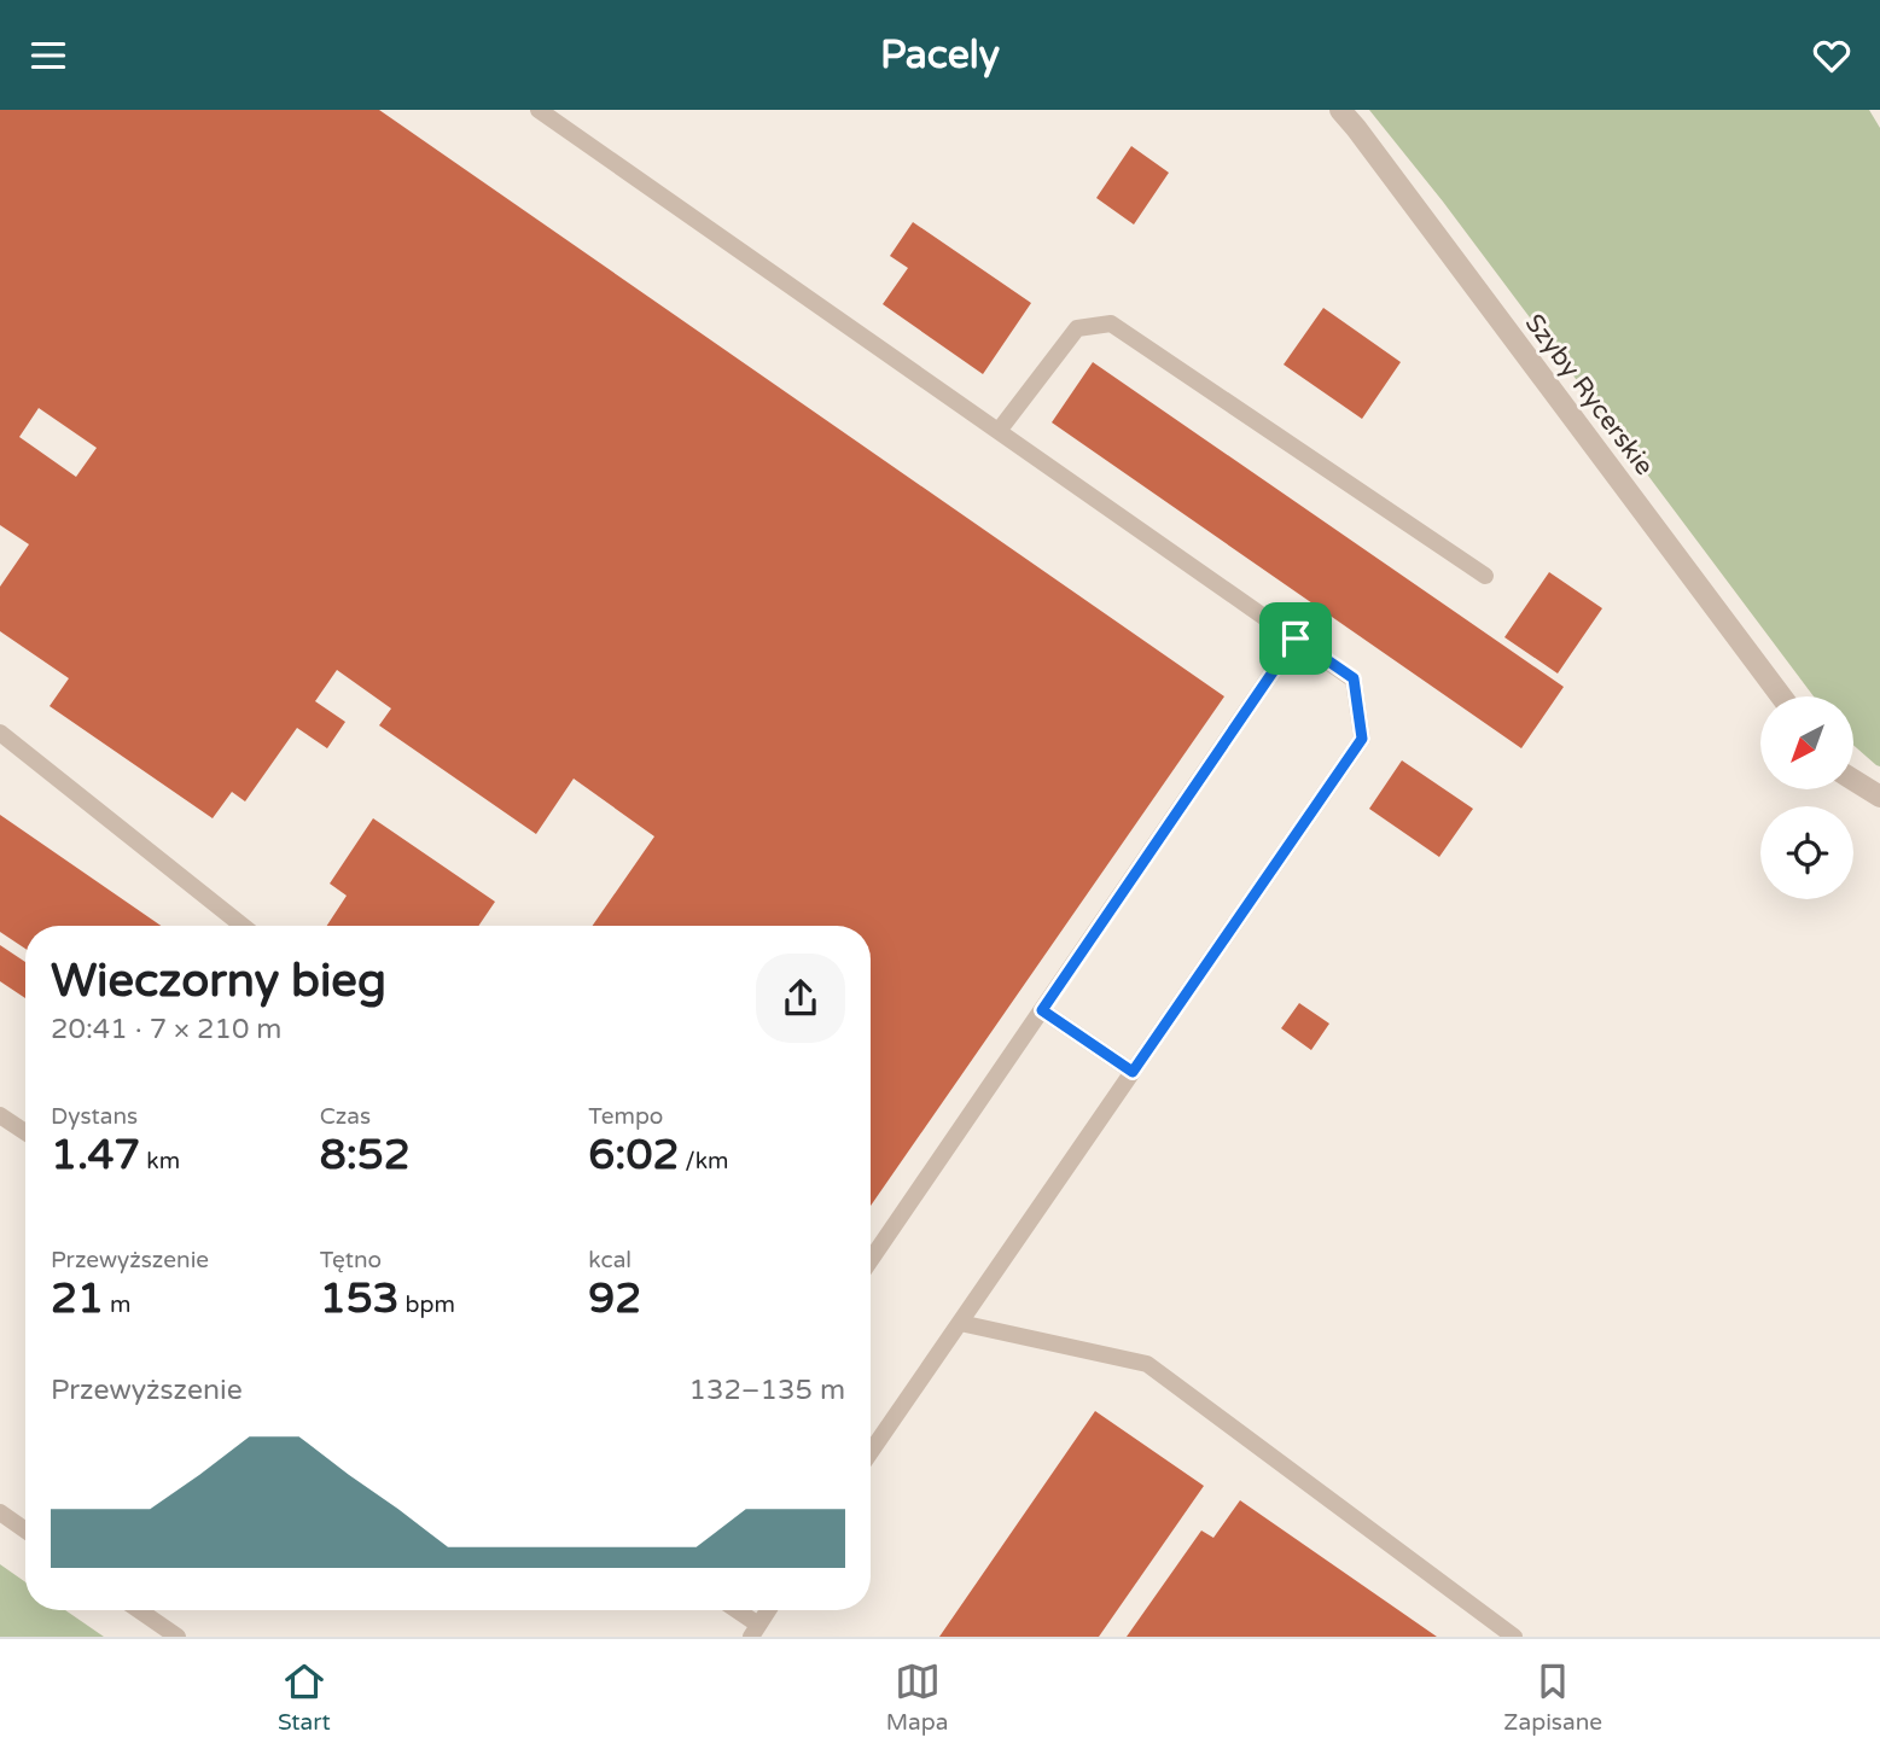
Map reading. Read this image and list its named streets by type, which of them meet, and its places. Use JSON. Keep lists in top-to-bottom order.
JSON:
{
  "streets": {
    "street": ["Szyby Rycerskie"]
  },
  "north": "bottom left",
  "page": {
    "header": "Pacely",
    "heading": ["Wieczorny bieg", "20:41 · 7 × 210 m"],
    "stats": [
      ["Dystans", "1.47 km"],
      ["Czas", "8:52"],
      ["Tempo", "6:02 /km"],
      ["Przewyższenie", "21 m"],
      ["Tętno", "153 bpm"],
      ["kcal", "92"]
    ],
    "chart": ["Przewyższenie", "132–135 m"],
    "tabs": ["Start", "Mapa", "Zapisane"]
  }
}
